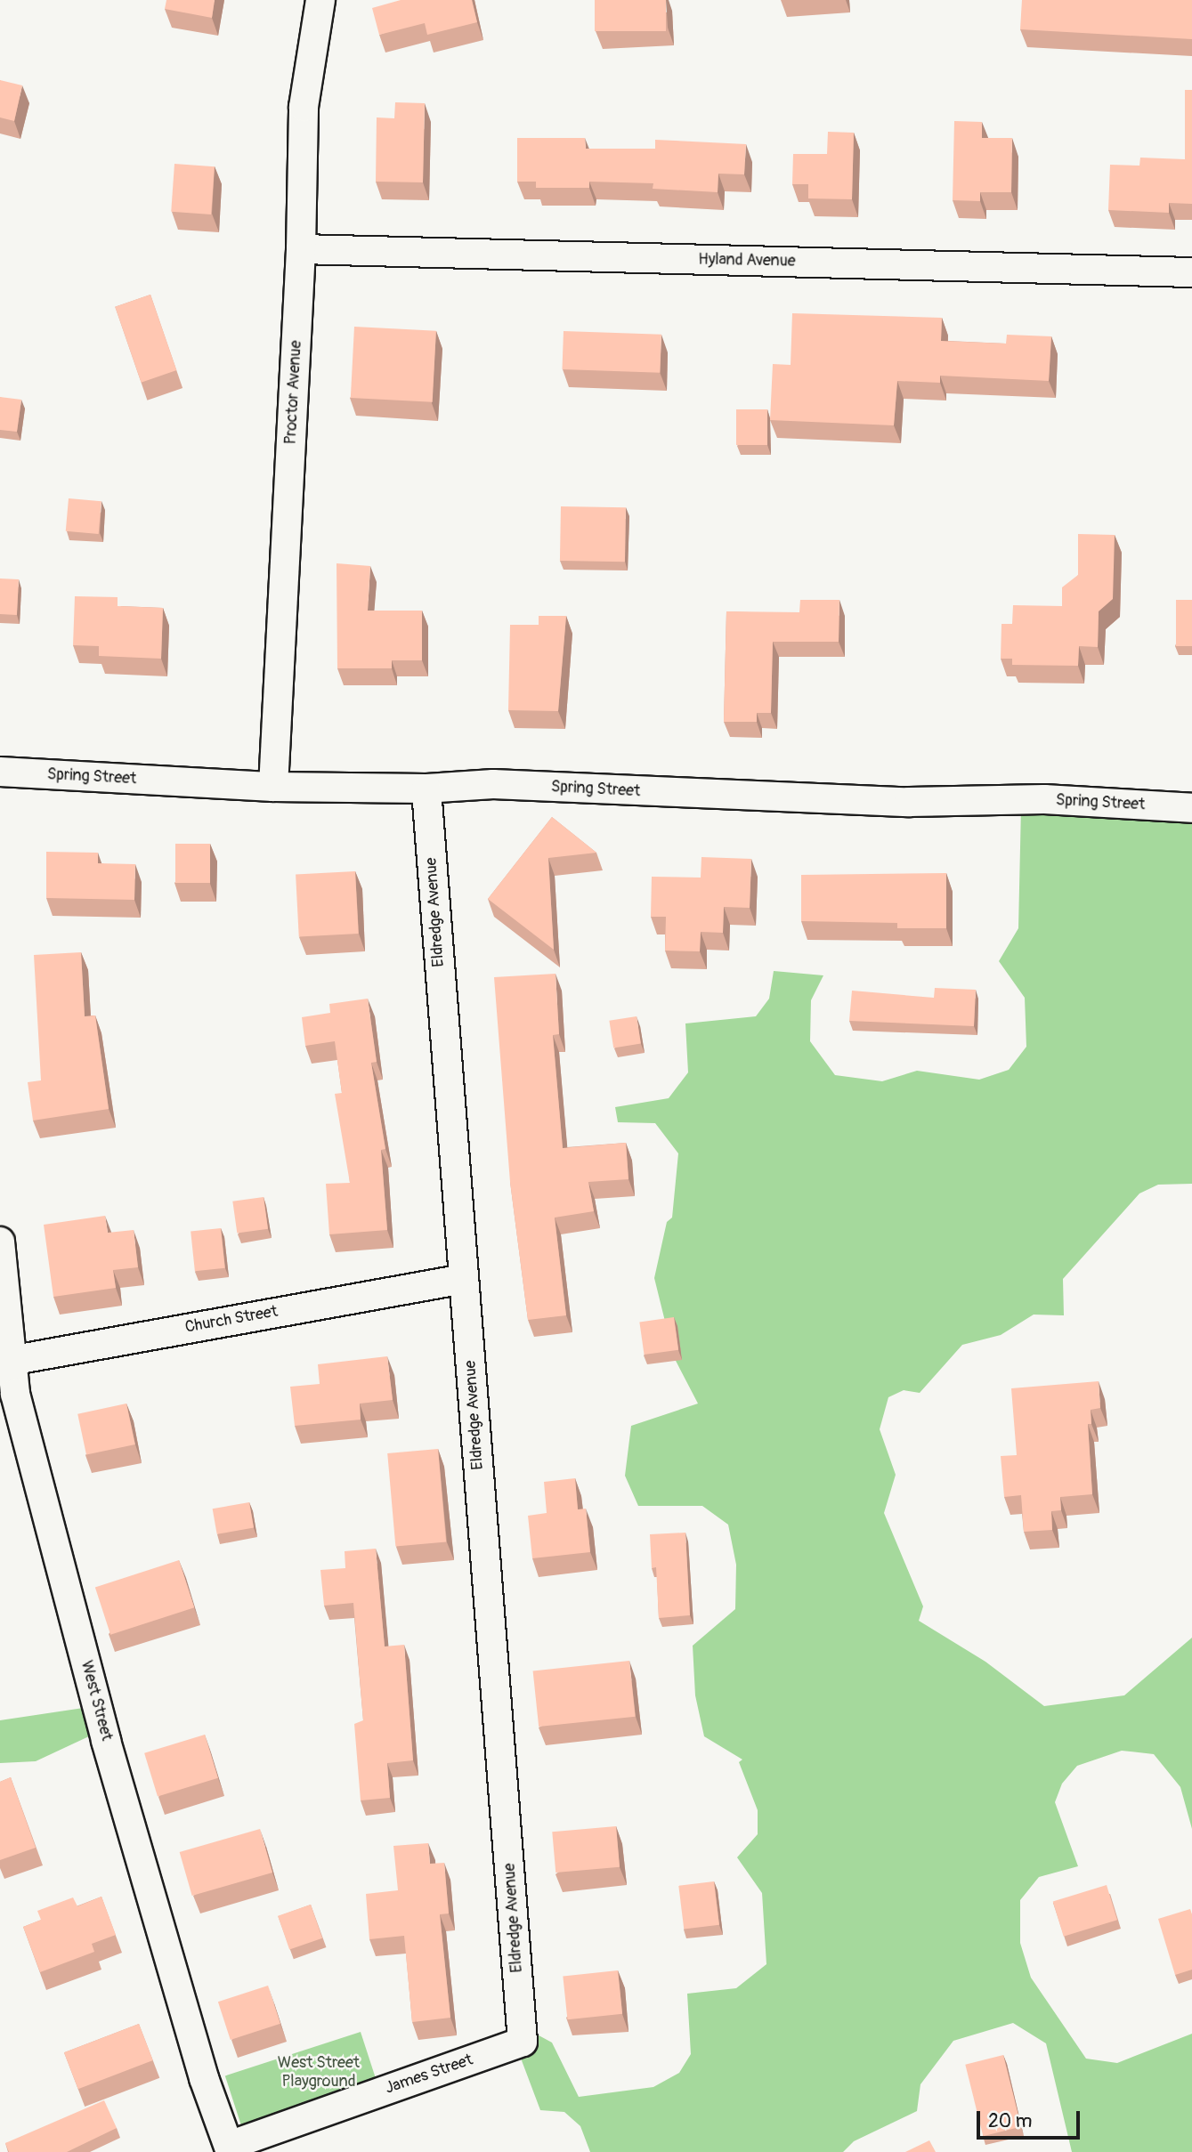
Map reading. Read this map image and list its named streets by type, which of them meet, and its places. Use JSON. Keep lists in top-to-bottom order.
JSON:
{
  "streets": {
    "street": [
      "Hyland Avenue",
      "Proctor Avenue",
      "Spring Street",
      "Eldredge Avenue",
      "Church Street",
      "West Street",
      "James Street"
    ]
  },
  "crossings": [
    ["Hyland Avenue", "Proctor Avenue"],
    ["Proctor Avenue", "Spring Street"],
    ["Spring Street", "Eldredge Avenue"],
    ["Eldredge Avenue", "Church Street"],
    ["Eldredge Avenue", "James Street"],
    ["Church Street", "West Street"],
    ["West Street", "James Street"]
  ],
  "parks": ["West Street Playground"],
  "scale_bar": "20 m"
}
